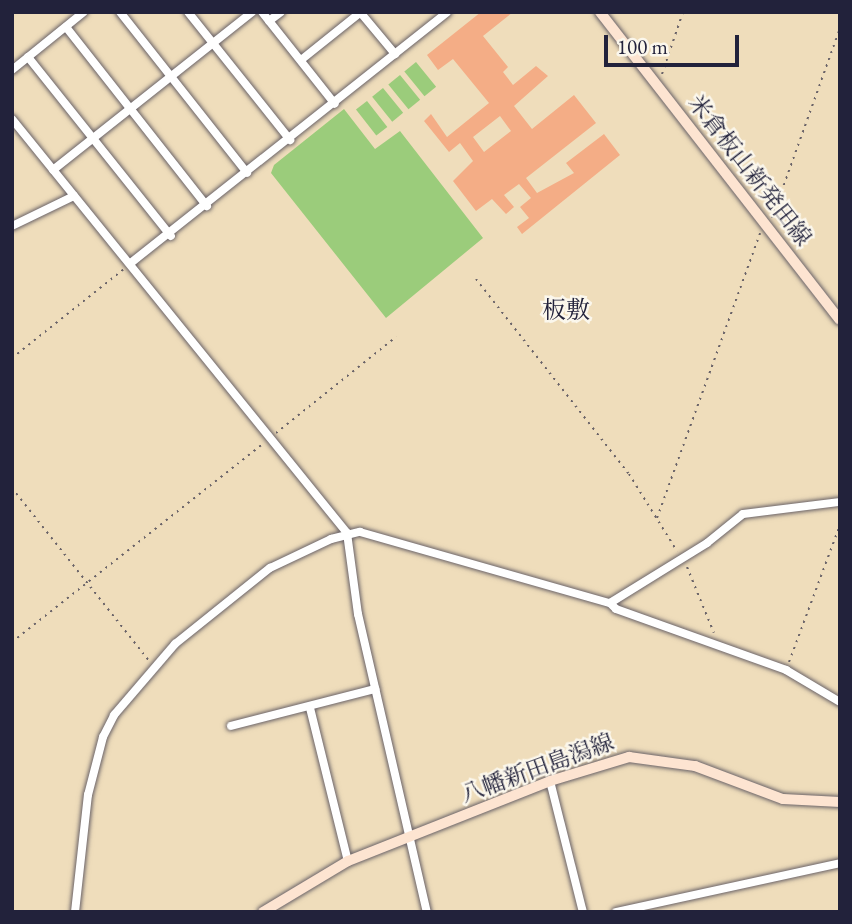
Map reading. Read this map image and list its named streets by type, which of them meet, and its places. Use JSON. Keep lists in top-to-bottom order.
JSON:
{
  "streets": {
    "main road": ["米倉板山新発田線", "八幡新田島潟線"]
  },
  "districts": ["板敷"],
  "scale_bar": "100 m"
}
